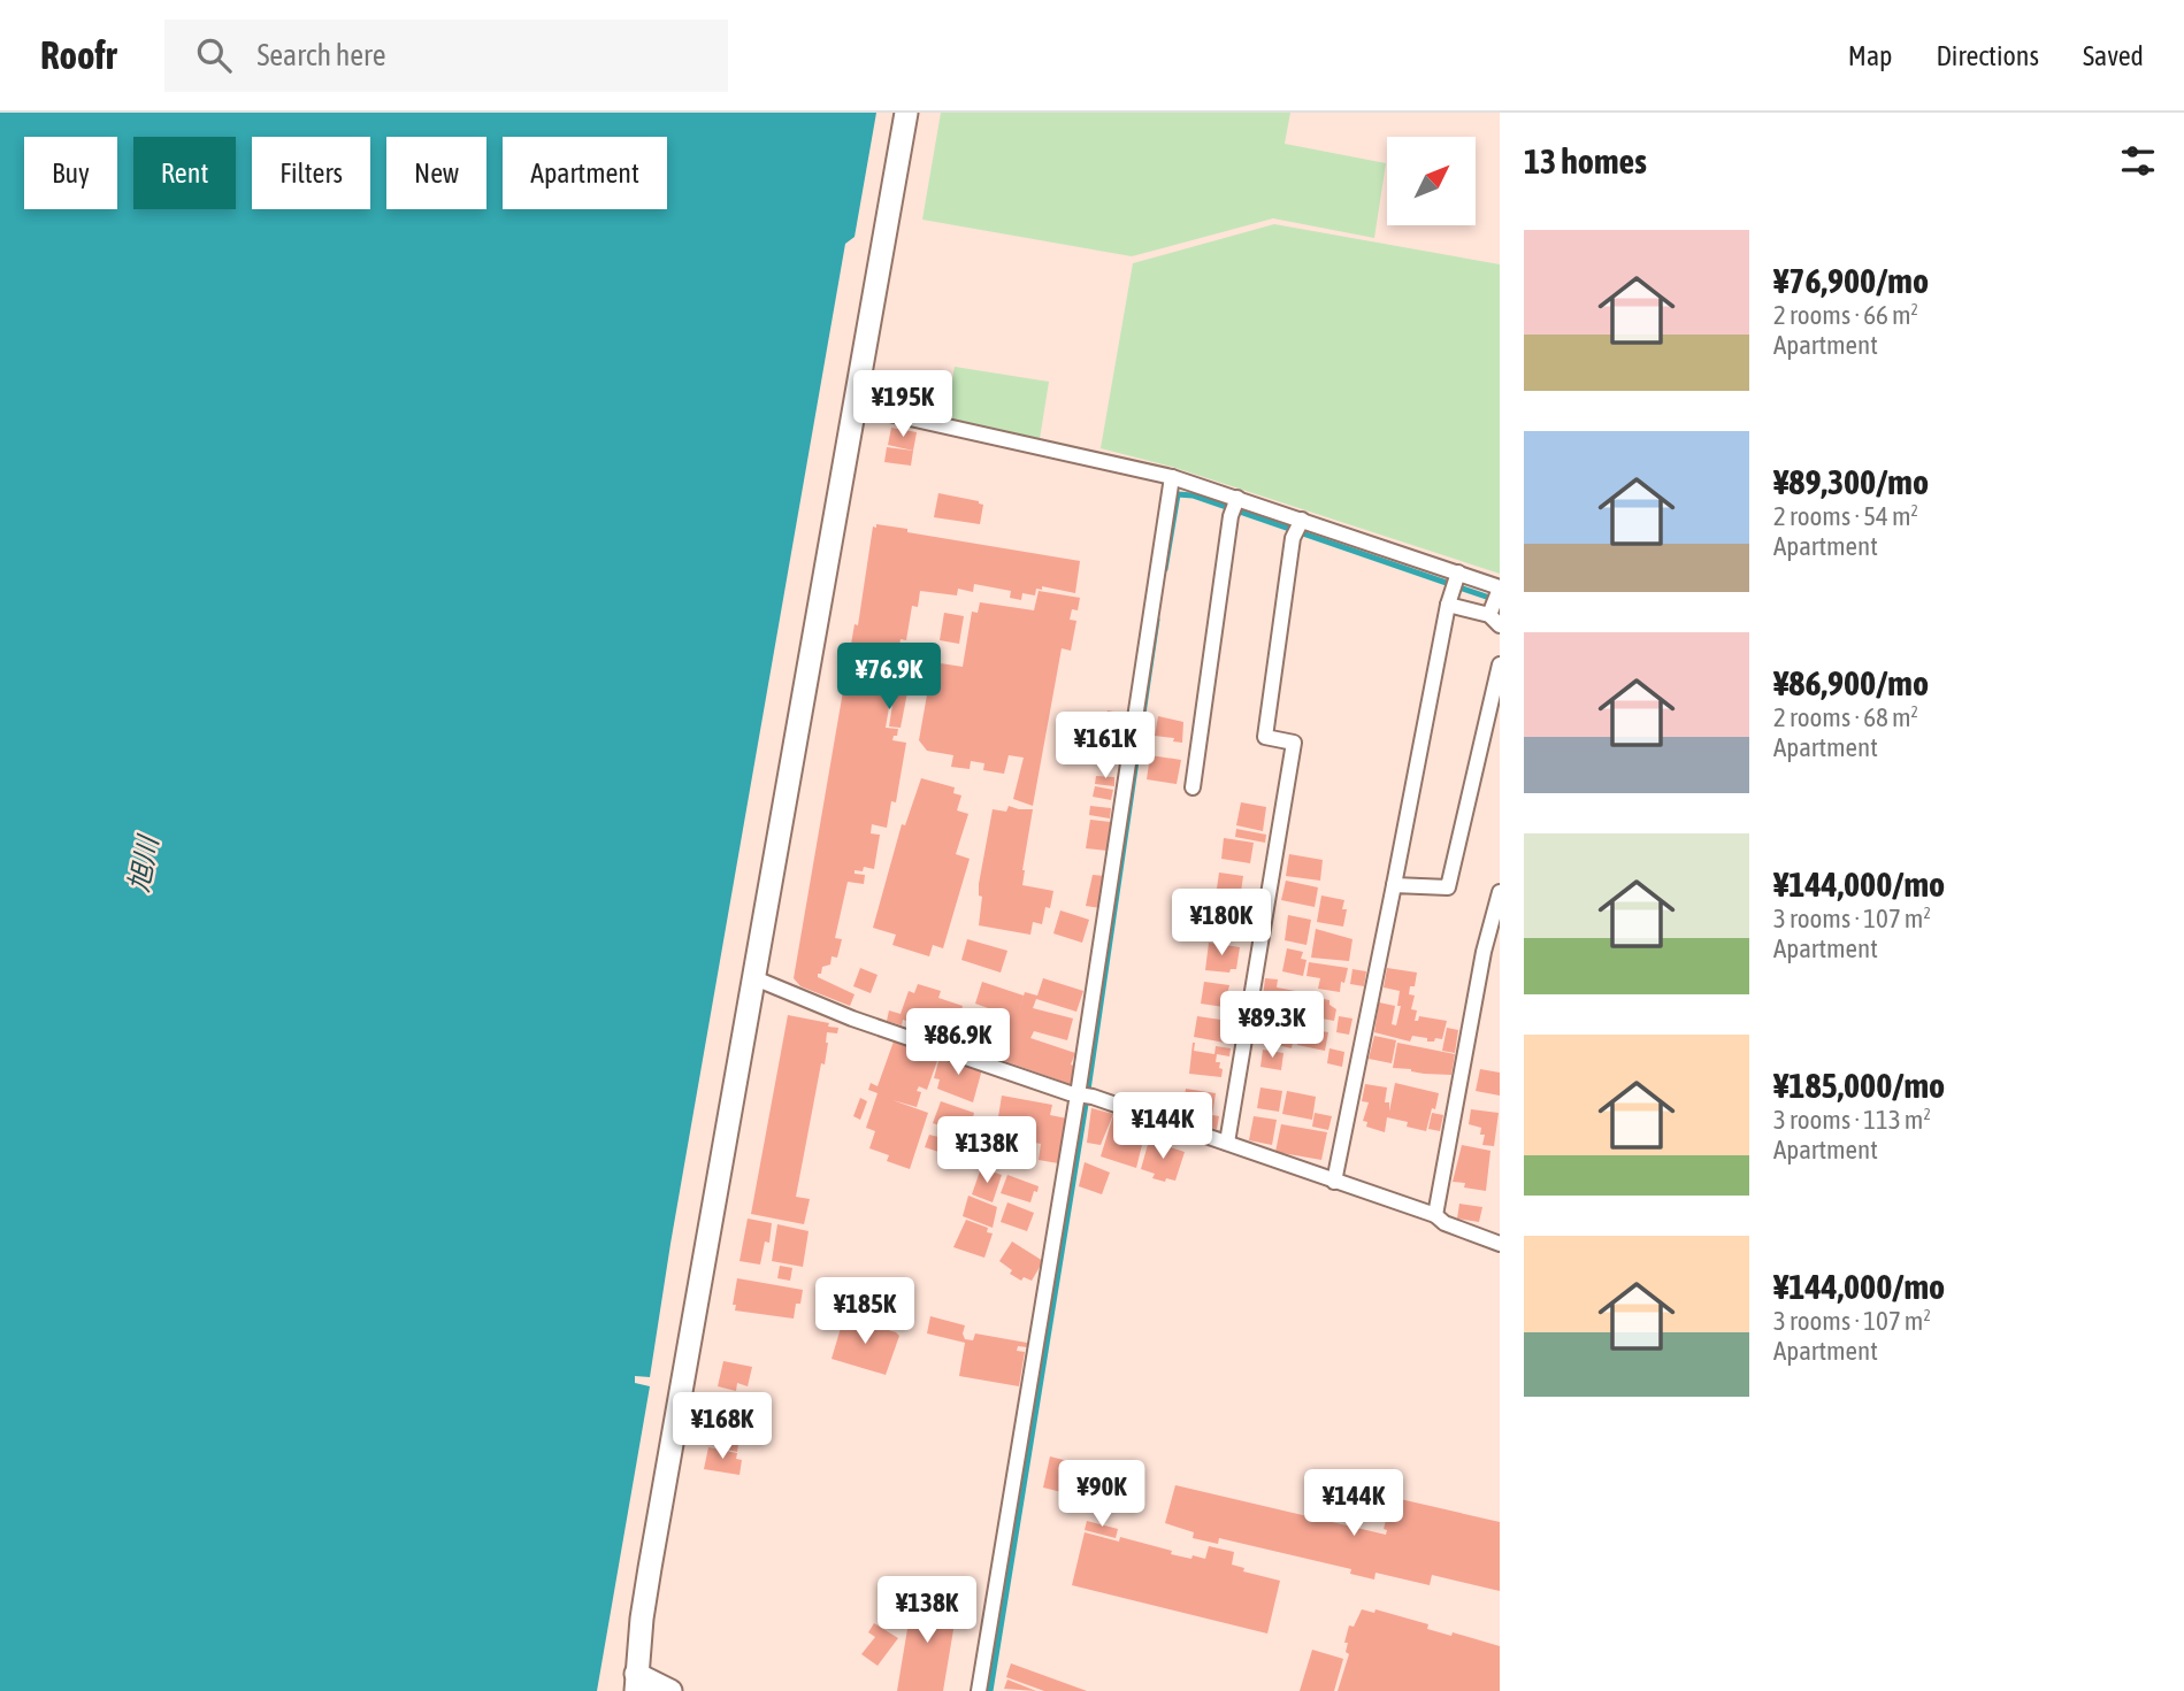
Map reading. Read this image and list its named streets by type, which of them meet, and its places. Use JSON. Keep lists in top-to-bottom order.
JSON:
{
  "water": ["旭川"],
  "north": "top right",
  "page": {
    "header": "Roofr",
    "search": "Search here",
    "nav": ["Map", "Directions", "Saved"],
    "heading": "13 homes",
    "chip": [
      "Buy",
      "Rent",
      "Filters",
      "New",
      "Apartment"
    ],
    "list": [
      {
        "name": "¥76,900/mo",
        "note": "2 rooms · 66 m² · Apartment"
      },
      {
        "name": "¥89,300/mo",
        "note": "2 rooms · 54 m² · Apartment"
      },
      {
        "name": "¥86,900/mo",
        "note": "2 rooms · 68 m² · Apartment"
      },
      {
        "name": "¥144,000/mo",
        "note": "3 rooms · 107 m² · Apartment"
      },
      {
        "name": "¥185,000/mo",
        "note": "3 rooms · 113 m² · Apartment"
      },
      {
        "name": "¥144,000/mo",
        "note": "3 rooms · 107 m² · Apartment"
      }
    ],
    "price": [
      "¥195K",
      "¥76.9K",
      "¥161K",
      "¥180K",
      "¥89.3K",
      "¥86.9K",
      "¥144K",
      "¥138K",
      "¥185K",
      "¥168K",
      "¥90K",
      "¥144K",
      "¥138K"
    ]
  }
}
